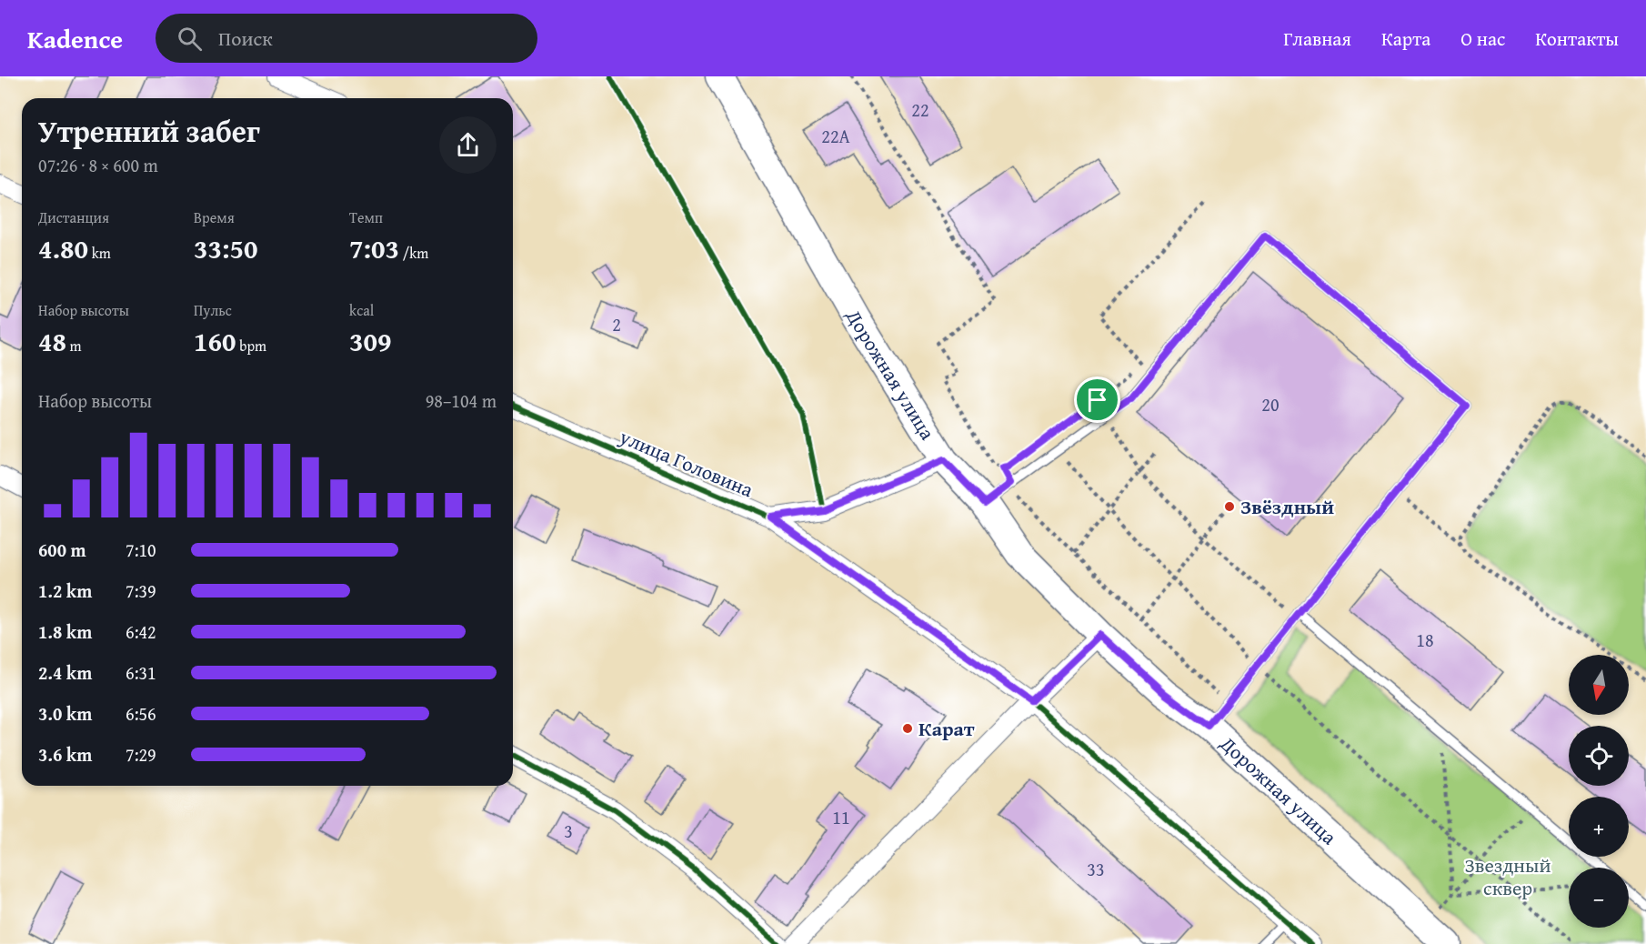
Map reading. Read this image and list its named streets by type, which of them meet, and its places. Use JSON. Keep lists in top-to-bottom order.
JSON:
{
  "streets": {
    "main road": ["Дорожная улица"],
    "street": ["улица Головина"]
  },
  "parks": ["Звездный сквер"],
  "places": ["Звёздный", "Карат"],
  "house_numbers": [
    "22",
    "22А",
    "2",
    "20",
    "18",
    "11",
    "3",
    "33"
  ],
  "north": "bottom",
  "page": {
    "header": "Kadence",
    "search": "Поиск",
    "nav": [
      "Главная",
      "Карта",
      "О нас",
      "Контакты"
    ],
    "heading": ["Утренний забег", "07:26 · 8 × 600 m"],
    "stats": [
      ["Дистанция", "4.80 km"],
      ["Время", "33:50"],
      ["Темп", "7:03 /km"],
      ["Набор высоты", "48 m"],
      ["Пульс", "160 bpm"],
      ["kcal", "309"]
    ],
    "chart": ["Набор высоты", "98–104 m"],
    "list": [
      {
        "name": "600 m",
        "note": "7:10"
      },
      {
        "name": "1.2 km",
        "note": "7:39"
      },
      {
        "name": "1.8 km",
        "note": "6:42"
      },
      {
        "name": "2.4 km",
        "note": "6:31"
      },
      {
        "name": "3.0 km",
        "note": "6:56"
      },
      {
        "name": "3.6 km",
        "note": "7:29"
      }
    ],
    "map_buttons": ["+", "−"]
  }
}
